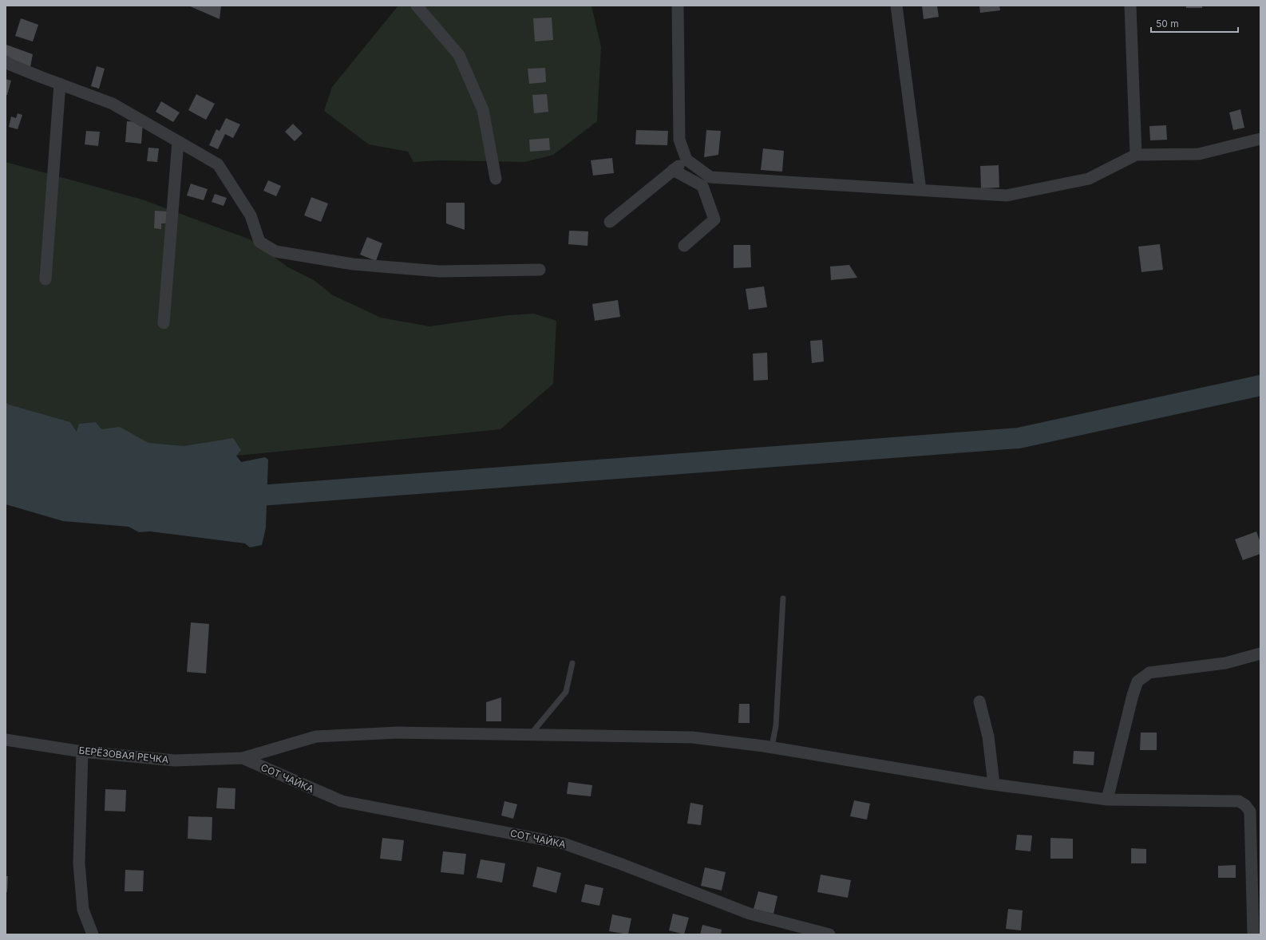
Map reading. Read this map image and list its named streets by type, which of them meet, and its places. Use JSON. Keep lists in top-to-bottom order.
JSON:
{
  "streets": {
    "street": ["БЕРЁЗОВАЯ РЕЧКА", "СОТ ЧАЙКА"]
  },
  "crossings": [
    ["БЕРЁЗОВАЯ РЕЧКА", "СОТ ЧАЙКА"]
  ],
  "scale_bar": "50 m"
}
